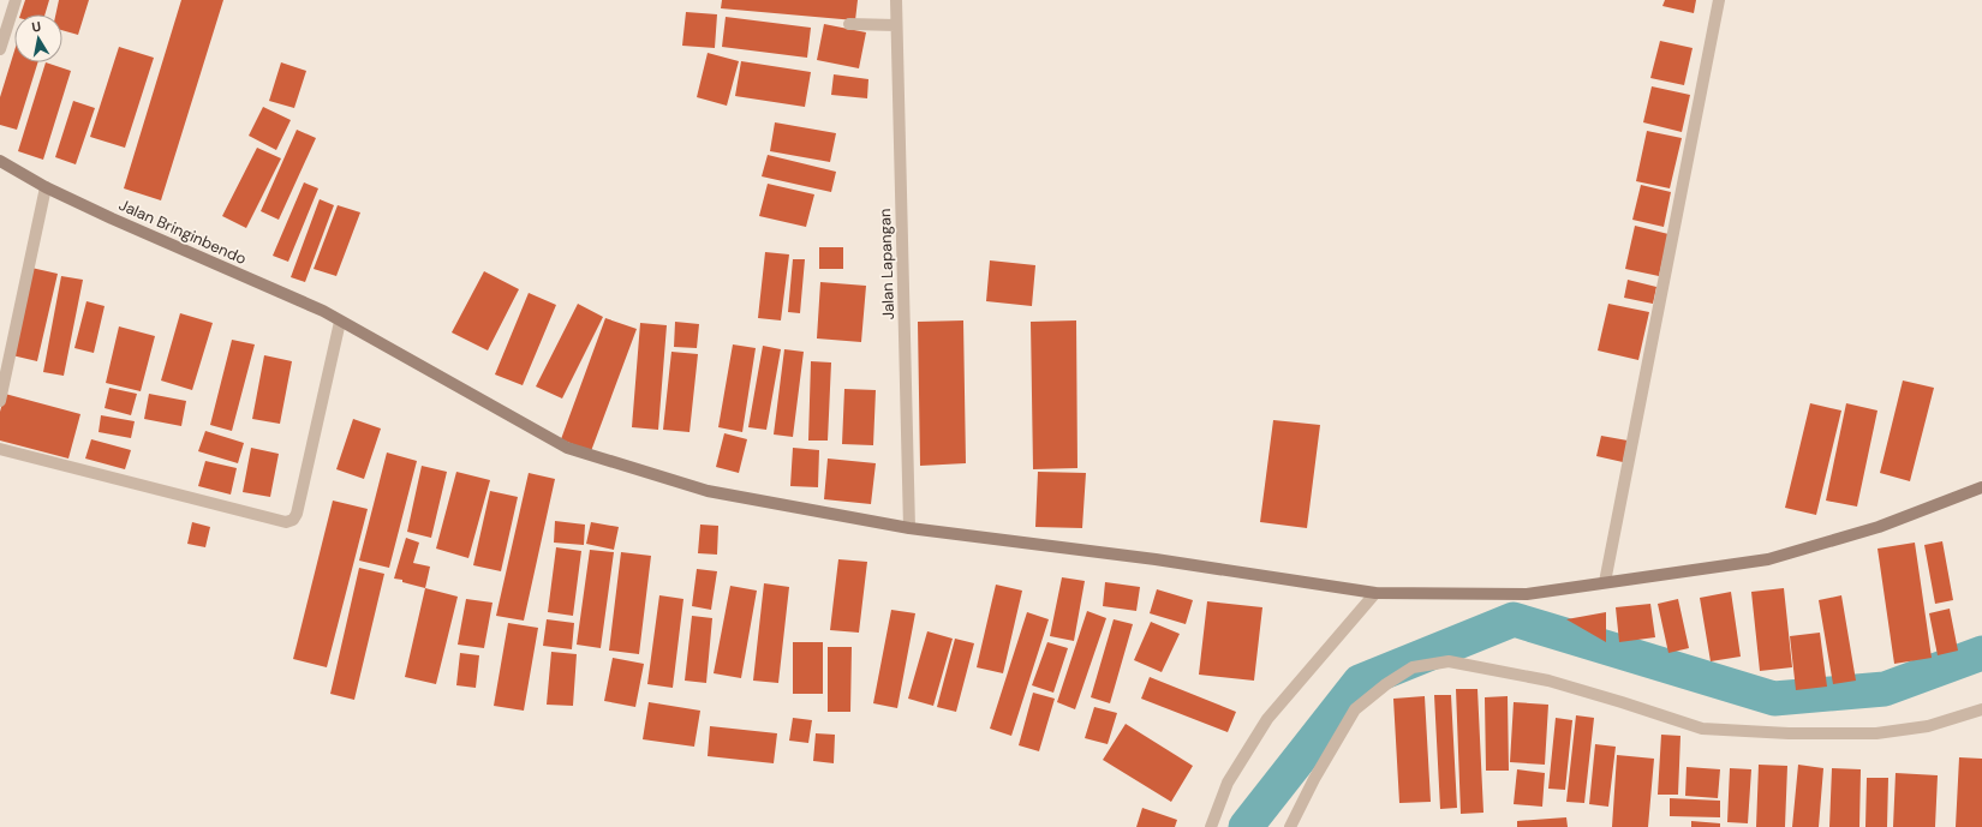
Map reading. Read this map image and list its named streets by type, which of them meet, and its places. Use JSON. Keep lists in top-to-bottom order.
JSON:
{
  "streets": {
    "street": ["Jalan Bringinbendo", "Jalan Lapangan"]
  },
  "crossings": [
    ["Jalan Bringinbendo", "Jalan Lapangan"]
  ],
  "north": "top"
}
